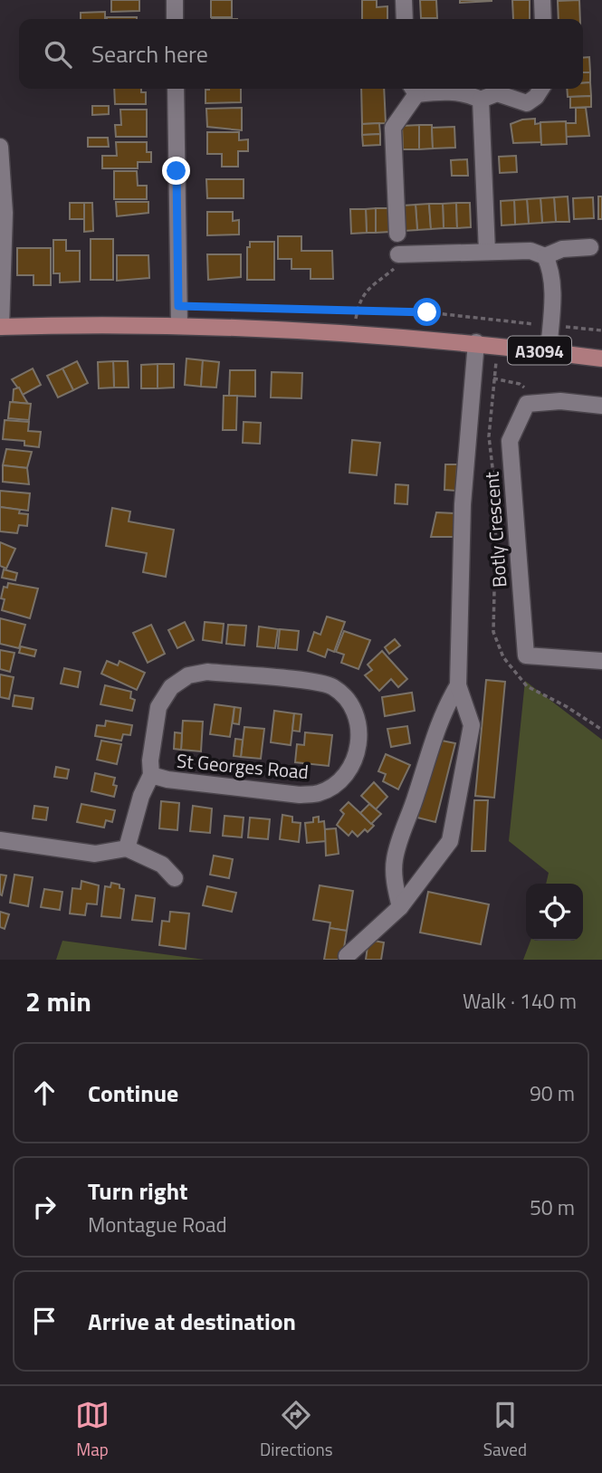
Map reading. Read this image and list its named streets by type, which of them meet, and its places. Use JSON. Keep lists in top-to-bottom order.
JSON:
{
  "streets": {
    "main road": ["A3094"],
    "street": ["Botly Crescent", "St Georges Road"]
  },
  "page": {
    "search": "Search here",
    "heading": ["2 min", "Walk · 140 m"],
    "list": [
      ["Continue", "90 m"],
      ["Turn right", "Montague Road", "50 m"],
      "Arrive at destination"
    ],
    "nav": ["Map", "Directions", "Saved"]
  }
}
